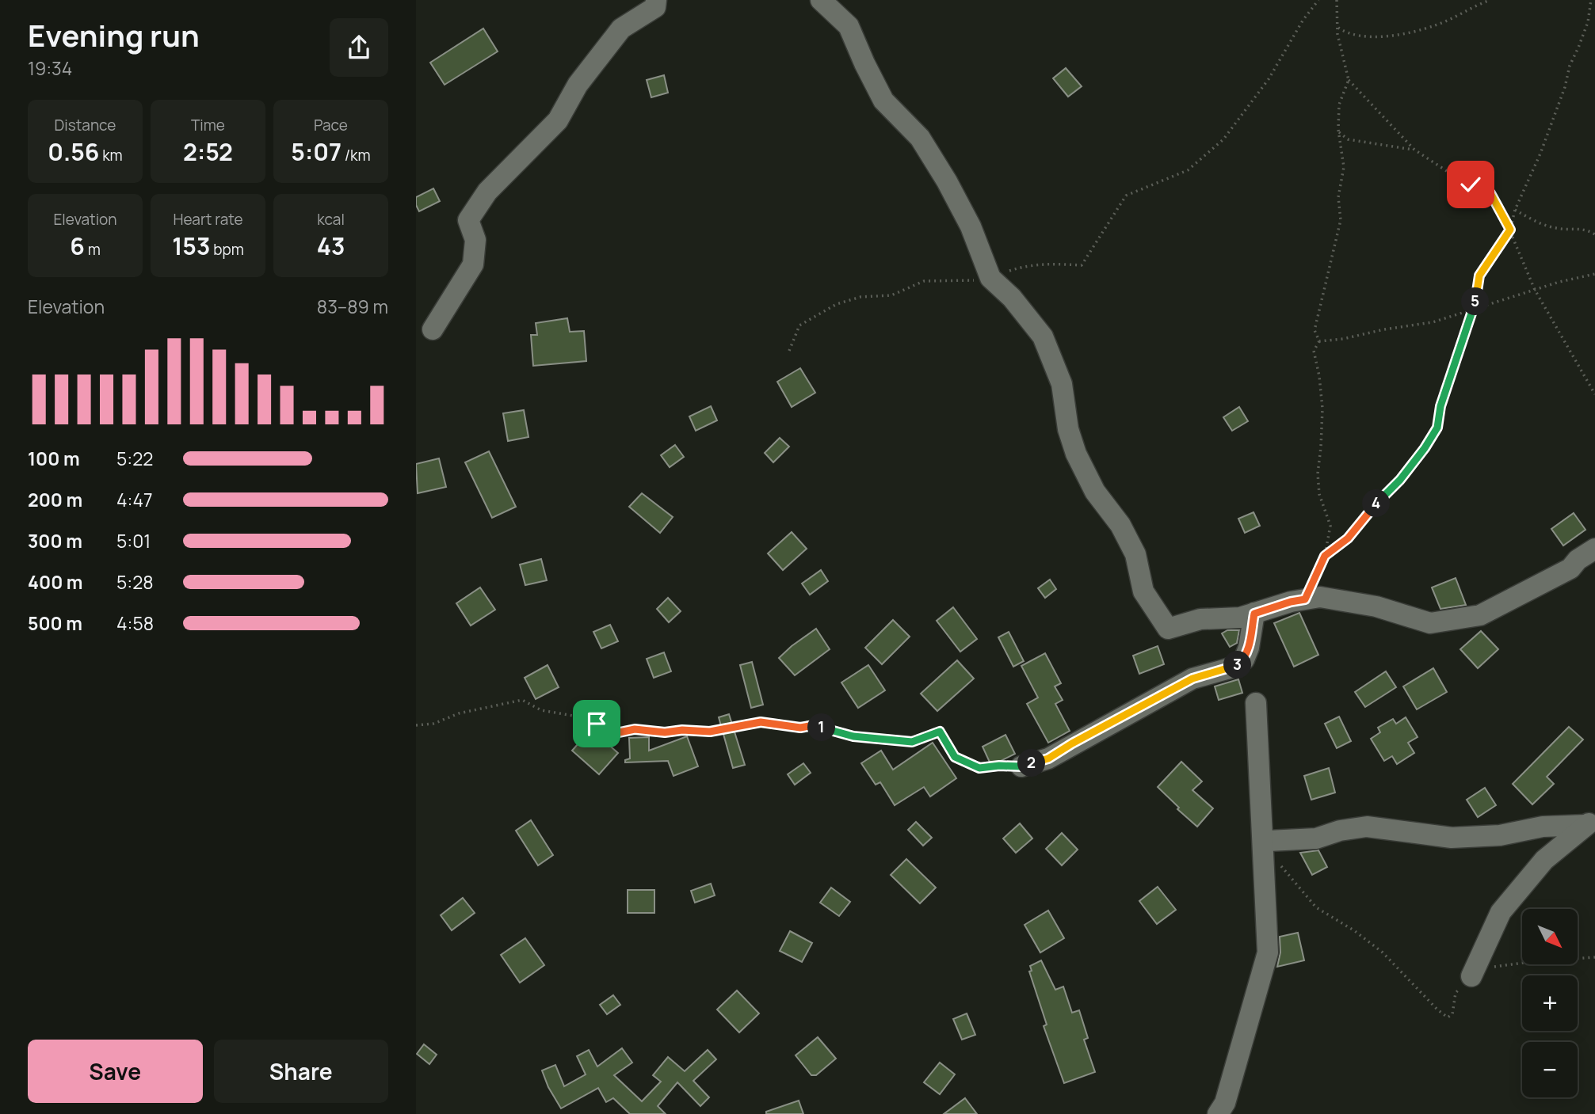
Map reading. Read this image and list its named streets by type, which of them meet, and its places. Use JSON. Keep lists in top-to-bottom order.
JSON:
{
  "north": "bottom right",
  "page": {
    "heading": ["Evening run", "19:34"],
    "stats": [
      ["Distance", "0.56 km"],
      ["Time", "2:52"],
      ["Pace", "5:07 /km"],
      ["Elevation", "6 m"],
      ["Heart rate", "153 bpm"],
      ["kcal", "43"]
    ],
    "chart": ["Elevation", "83–89 m"],
    "pins": [
      "5",
      "4",
      "3",
      "1",
      "2"
    ],
    "list": [
      {
        "name": "100 m",
        "note": "5:22"
      },
      {
        "name": "200 m",
        "note": "4:47"
      },
      {
        "name": "300 m",
        "note": "5:01"
      },
      {
        "name": "400 m",
        "note": "5:28"
      },
      {
        "name": "500 m",
        "note": "4:58"
      }
    ],
    "map_buttons": ["+", "−"],
    "buttons": ["Save", "Share"]
  }
}
